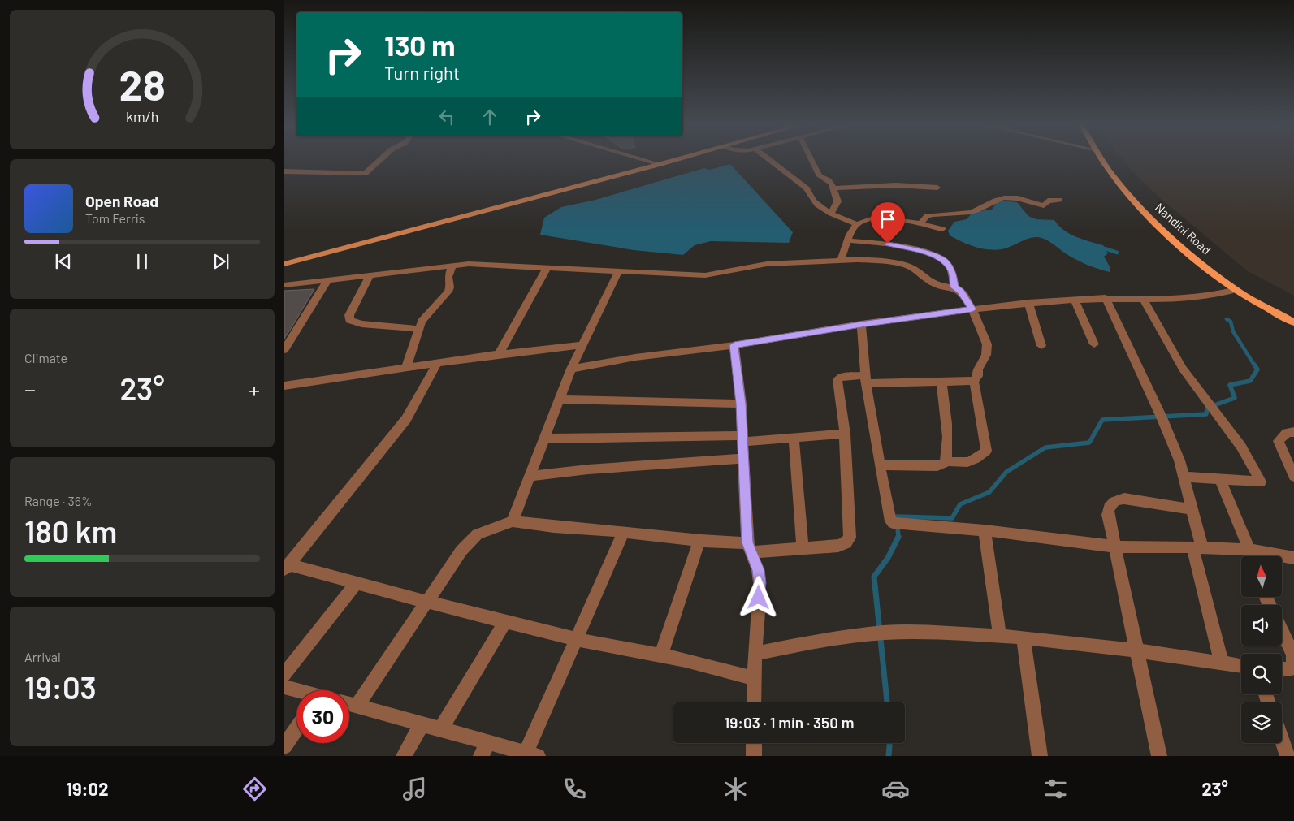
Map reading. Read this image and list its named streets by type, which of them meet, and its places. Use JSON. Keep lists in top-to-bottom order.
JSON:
{
  "streets": {
    "main road": ["Nandini Road"]
  },
  "north": "top",
  "page": {
    "turn": ["130 m", "Turn right"],
    "song": ["Open Road", "Tom Ferris"],
    "tile": [
      "Climate",
      ["Range · 36%", "180 km"],
      ["Arrival", "19:03"]
    ],
    "heat": ["−", "23°", "+"],
    "limit": "30",
    "trip": "19:03 · 1 min · 350 m",
    "tabs": ["19:02", "23°"],
    "gauge": ["28", "km/h"]
  }
}
